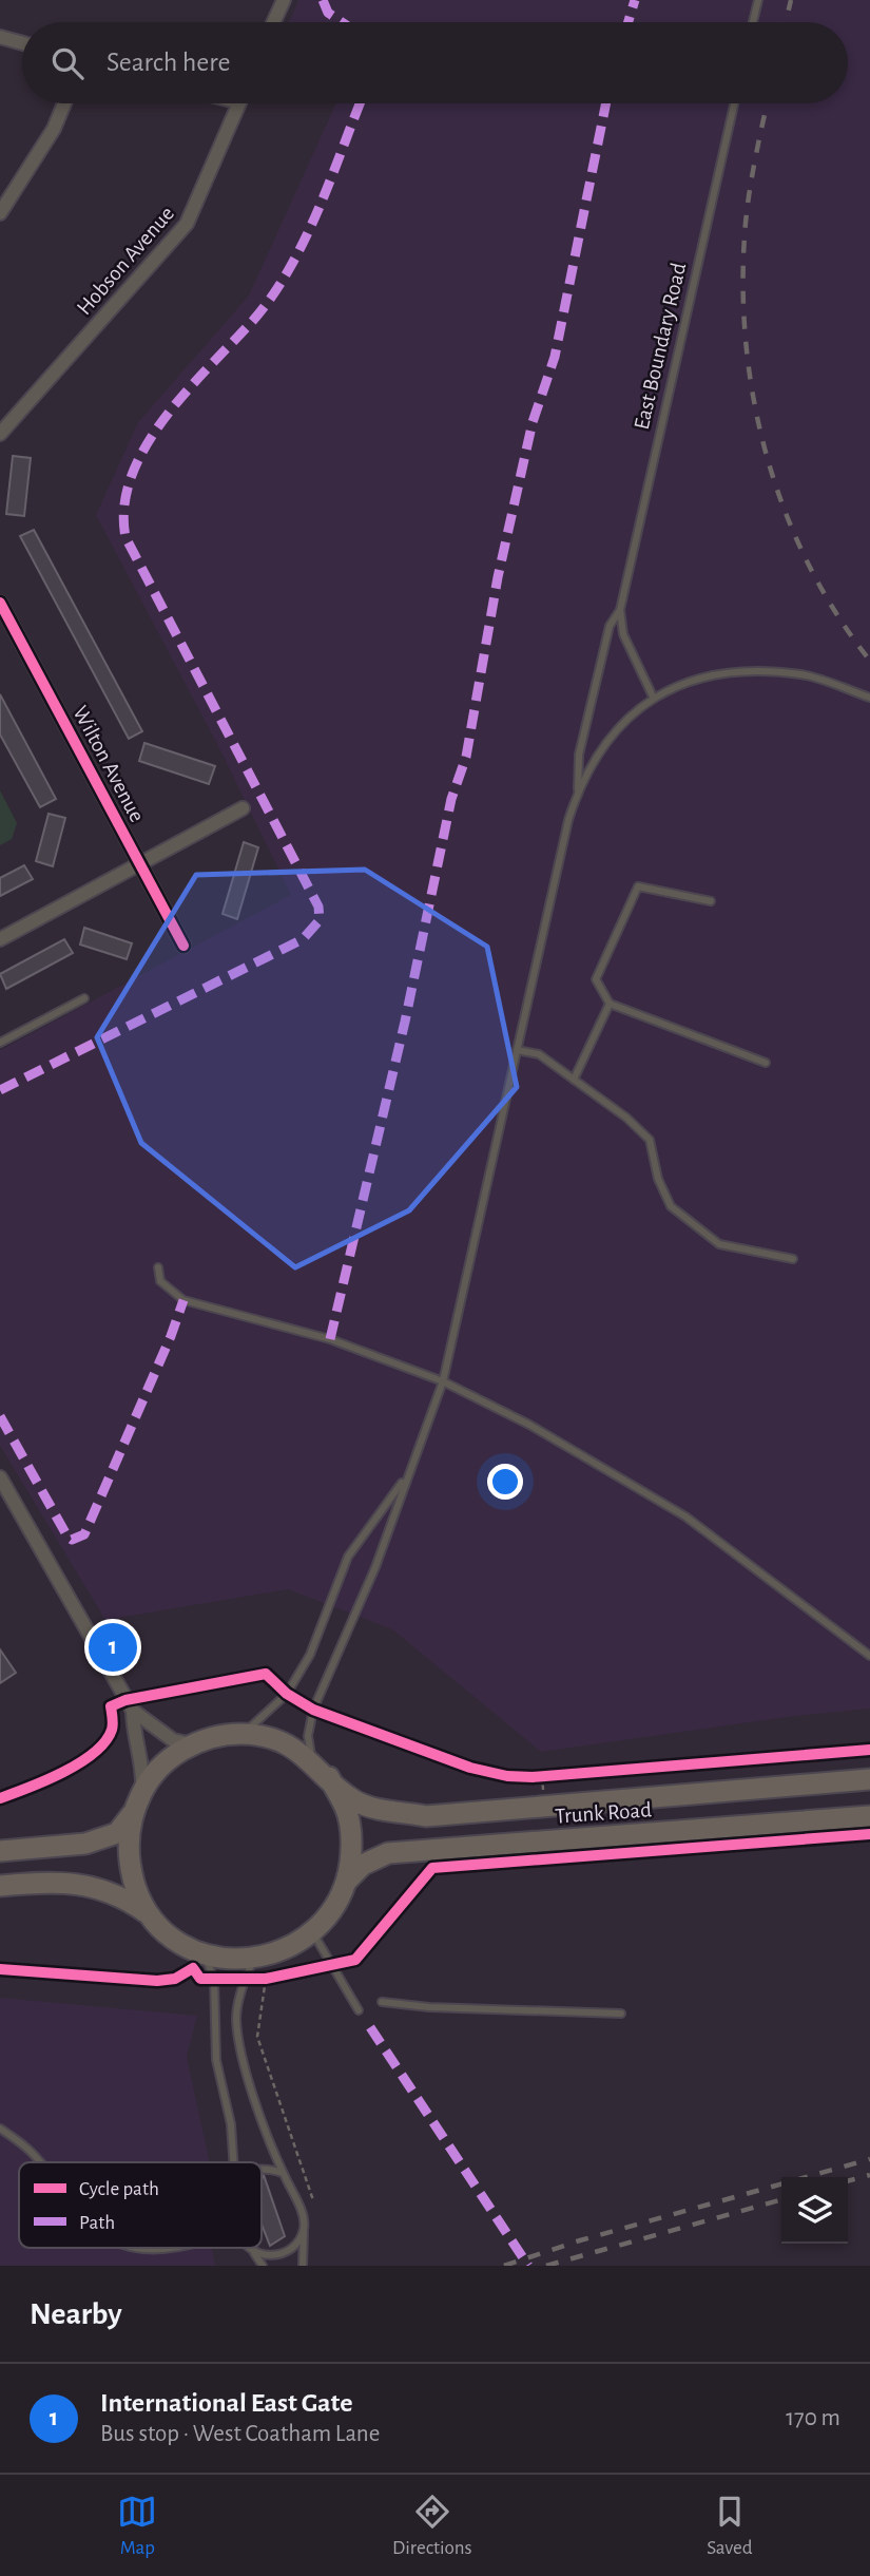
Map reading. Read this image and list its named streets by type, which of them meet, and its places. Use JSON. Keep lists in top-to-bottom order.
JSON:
{
  "streets": {
    "main road": ["Trunk Road"],
    "street": ["Hobson Avenue", "Wilton Avenue"],
    "lane": ["East Boundary Road"]
  },
  "legend": ["Cycle path", "Path"],
  "page": {
    "search": "Search here",
    "pins": "1",
    "heading": "Nearby",
    "list": [
      {
        "mark": "1",
        "name": "International East Gate",
        "note": "Bus stop · West Coatham Lane",
        "value": "170 m"
      }
    ],
    "nav": ["Map", "Directions", "Saved"]
  }
}
